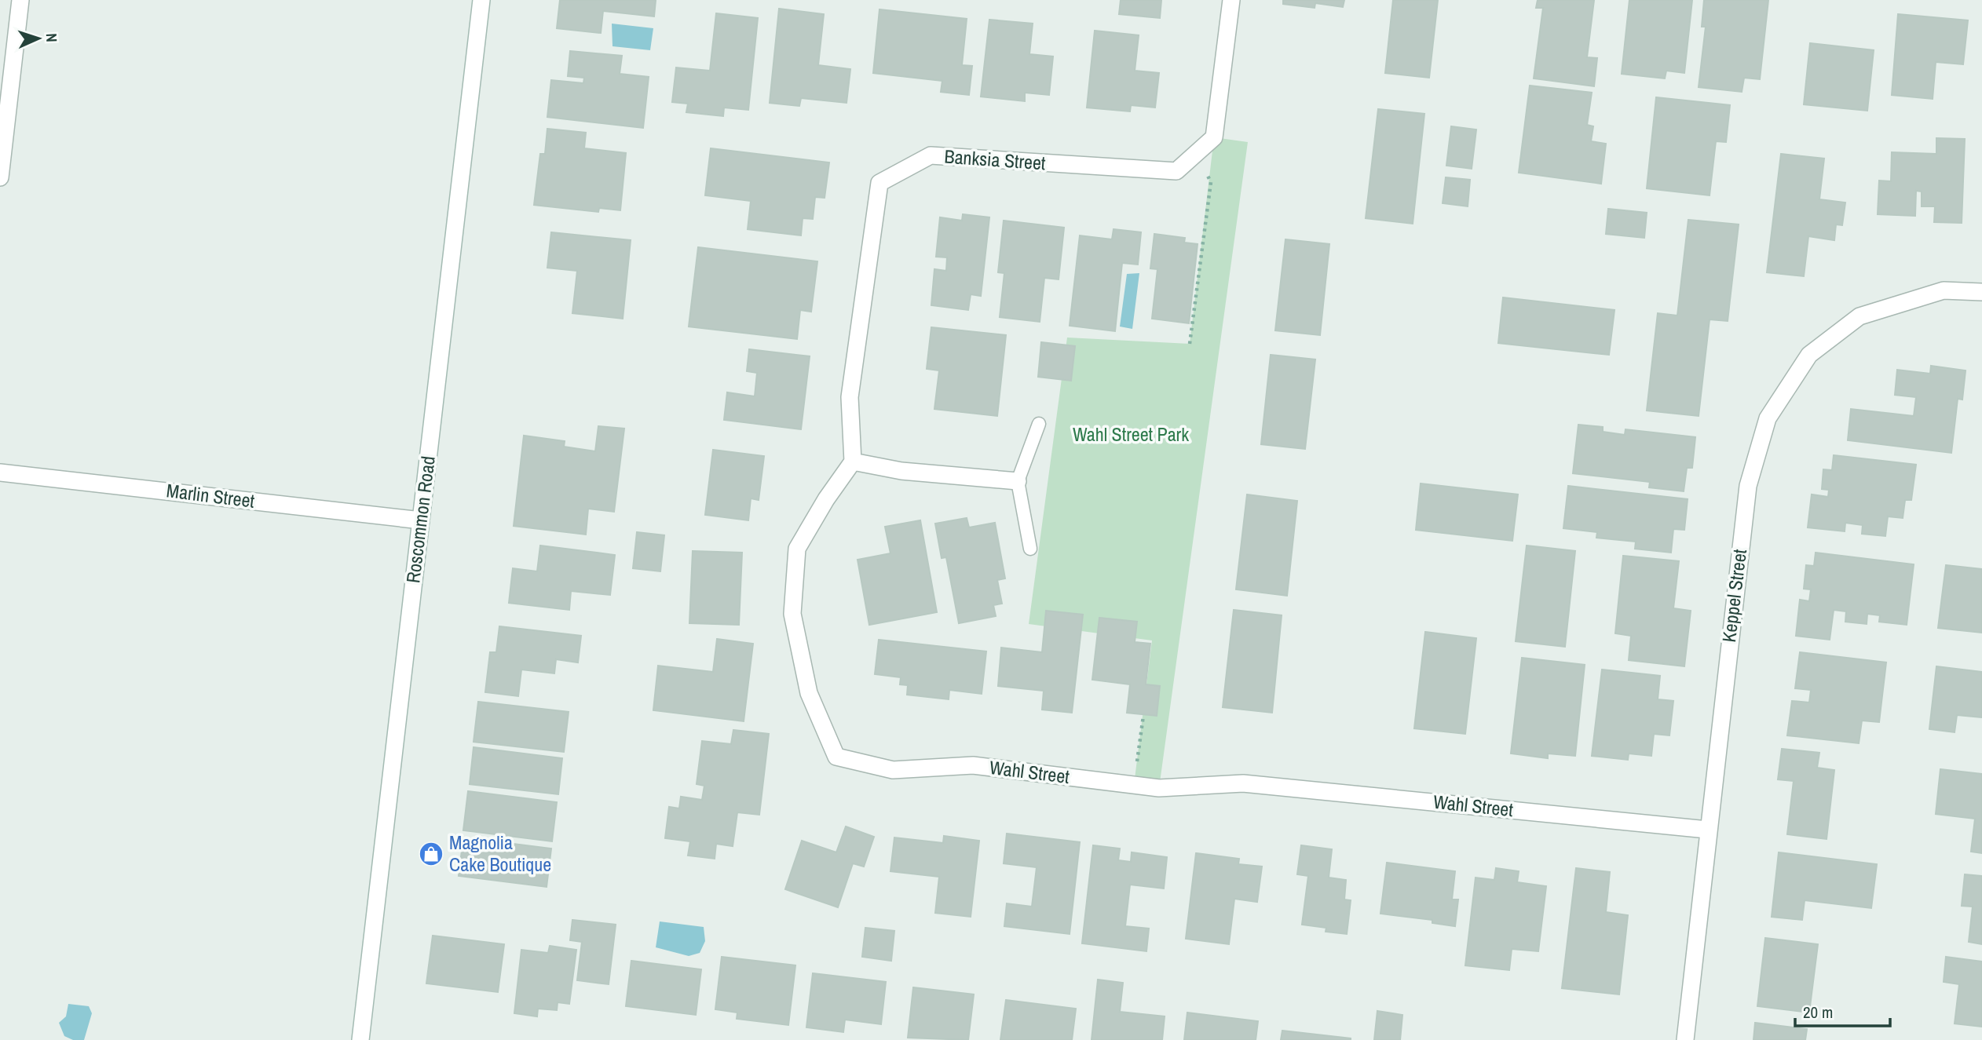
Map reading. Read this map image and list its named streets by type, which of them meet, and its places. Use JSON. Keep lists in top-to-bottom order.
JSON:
{
  "streets": {
    "street": [
      "Banksia Street",
      "Marlin Street",
      "Roscommon Road",
      "Keppel Street",
      "Wahl Street"
    ]
  },
  "crossings": [
    ["Banksia Street", "Wahl Street"],
    ["Marlin Street", "Roscommon Road"],
    ["Keppel Street", "Wahl Street"]
  ],
  "parks": ["Wahl Street Park"],
  "places": {
    "shop": ["Magnolia Cake Boutique"]
  },
  "scale_bar": "20 m",
  "north": "right"
}
